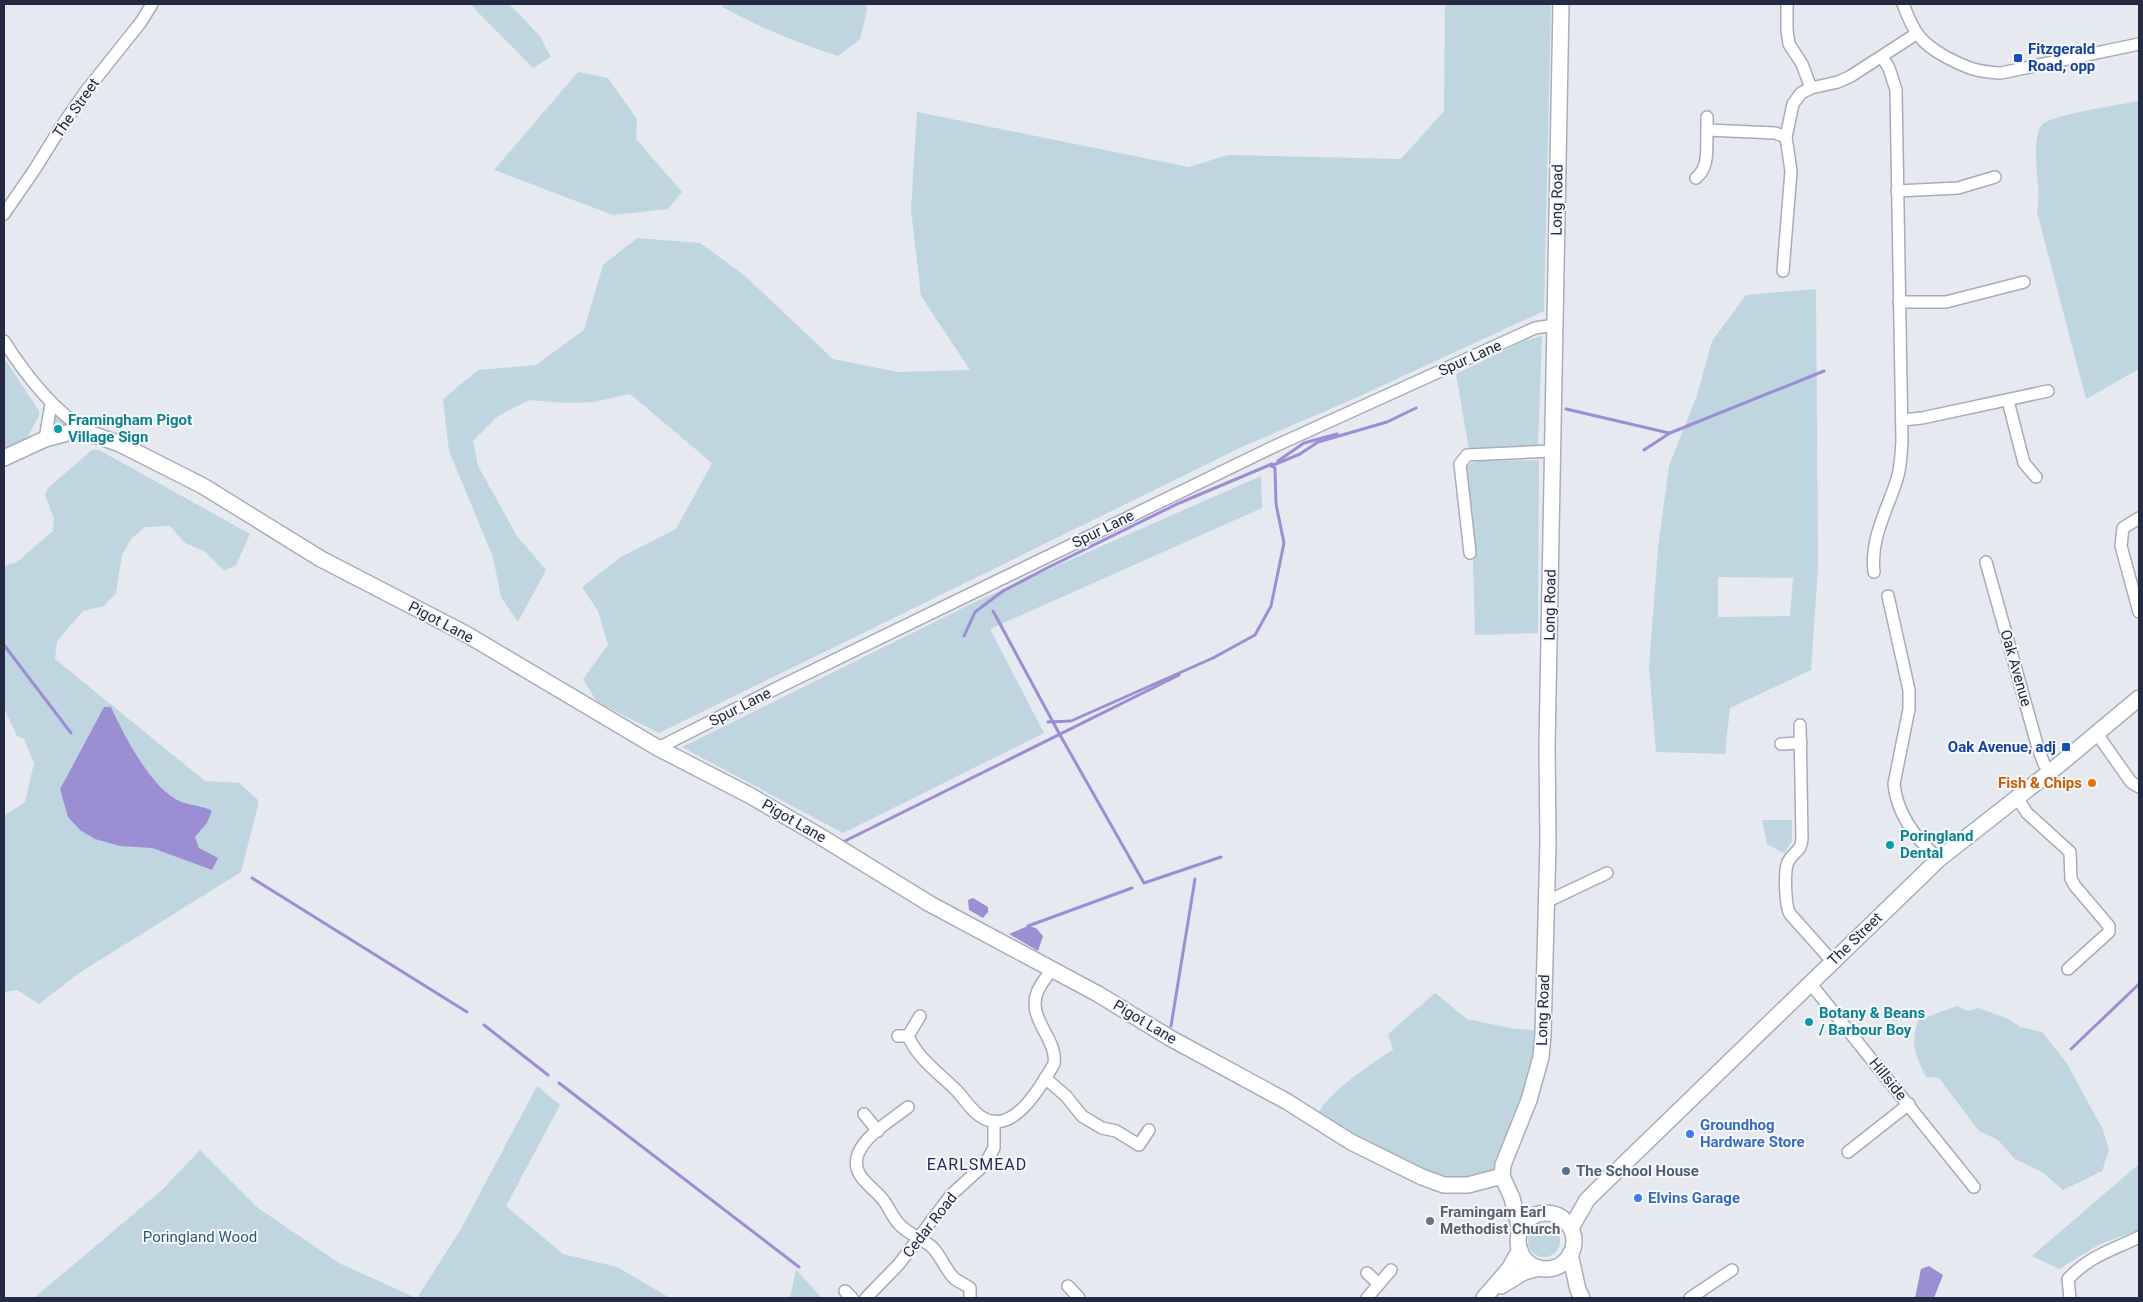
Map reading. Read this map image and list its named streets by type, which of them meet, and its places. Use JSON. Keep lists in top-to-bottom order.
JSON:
{
  "streets": {
    "street": [
      "The Street",
      "Long Road",
      "Spur Lane",
      "Pigot Lane",
      "Oak Avenue",
      "Hillside",
      "Cedar Road"
    ]
  },
  "crossings": [
    ["The Street", "Oak Avenue"],
    ["The Street", "Hillside"],
    ["Long Road", "Spur Lane"],
    ["Long Road", "Pigot Lane"],
    ["Spur Lane", "Pigot Lane"]
  ],
  "districts": ["EARLSMEAD"],
  "parks": ["Poringland Wood"],
  "places": {
    "transit": ["Fitzgerald Road, opp", "Oak Avenue, adj"],
    "other": [
      "Framingham Pigot Village Sign",
      "Fish & Chips",
      "Poringland Dental",
      "Botany & Beans / Barbour Boy",
      "Groundhog Hardware Store",
      "The School House",
      "Elvins Garage",
      "Framingam Earl Methodist Church"
    ]
  }
}
